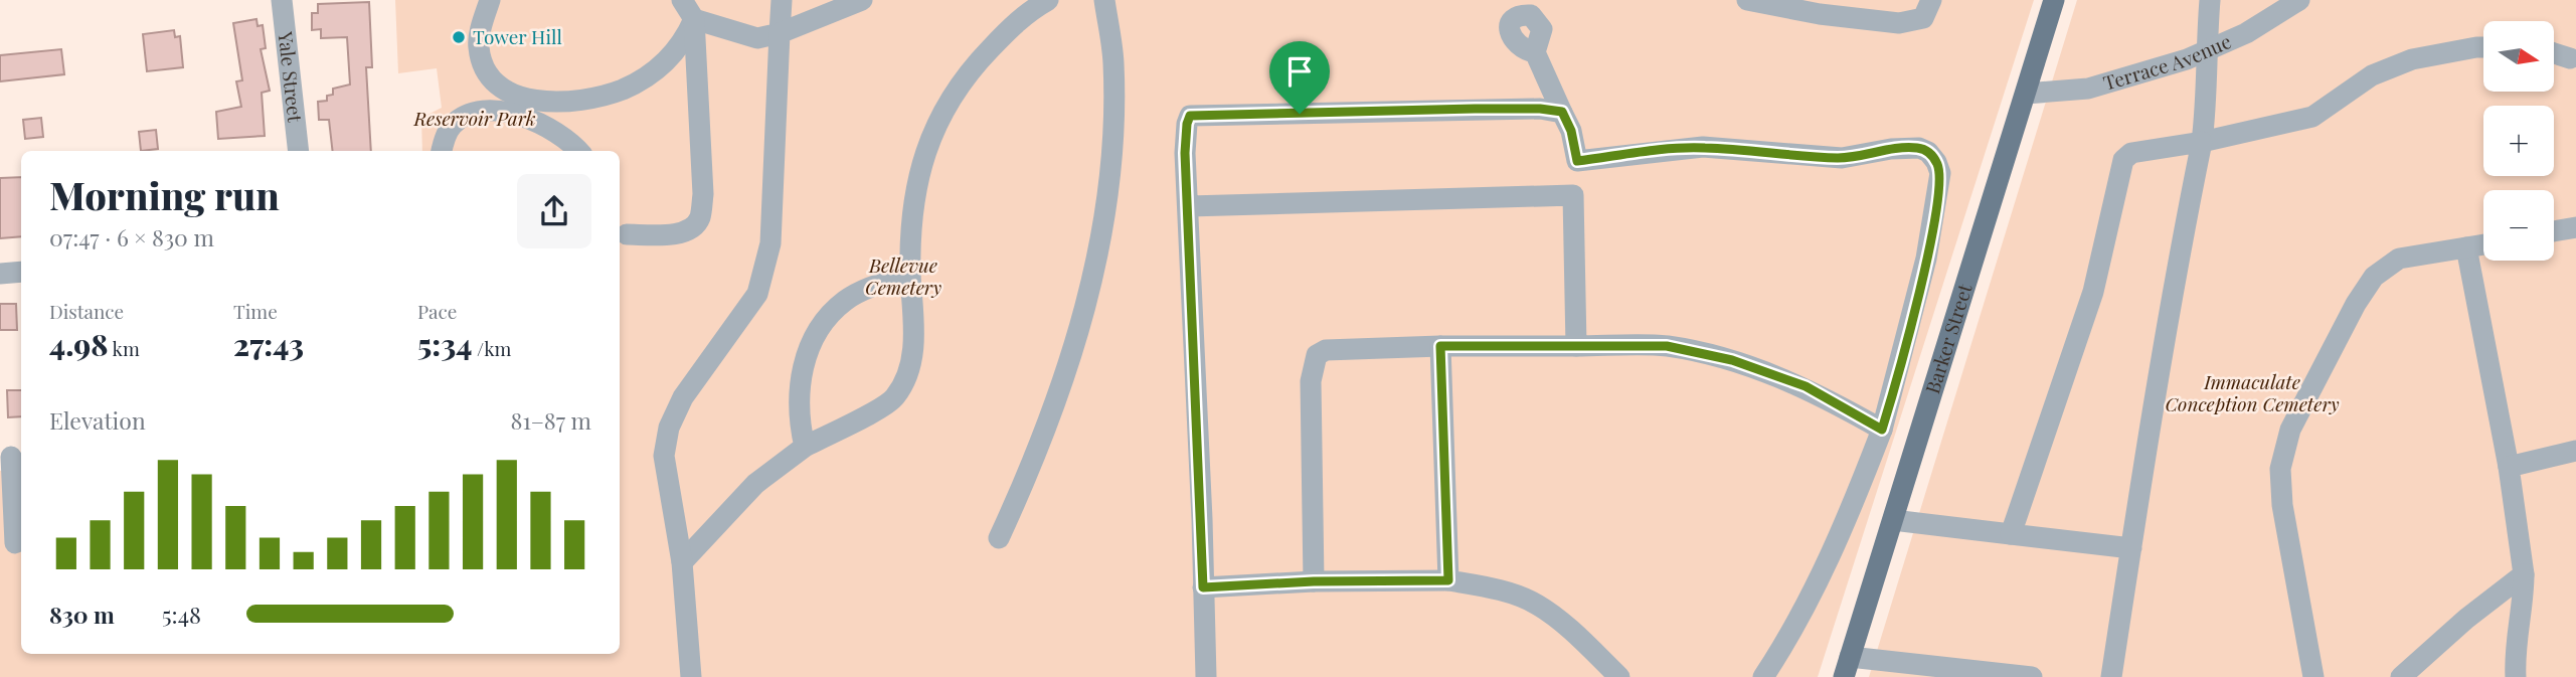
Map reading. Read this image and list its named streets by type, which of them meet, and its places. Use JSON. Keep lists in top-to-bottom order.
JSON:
{
  "streets": {
    "main road": ["Barker Street"],
    "street": ["Terrace Avenue", "Yale Street"]
  },
  "crossings": [
    ["Terrace Avenue", "Barker Street"]
  ],
  "parks": ["Reservoir Park", "Bellevue Cemetery", "Immaculate Conception Cemetery"],
  "places": ["Tower Hill"],
  "north": "right",
  "page": {
    "map_buttons": ["+", "−"],
    "heading": ["Morning run", "07:47 · 6 × 830 m"],
    "stats": [
      ["Distance", "4.98 km"],
      ["Time", "27:43"],
      ["Pace", "5:34 /km"]
    ],
    "chart": ["Elevation", "81–87 m"],
    "list": [
      {
        "name": "830 m",
        "note": "5:48"
      }
    ]
  }
}
